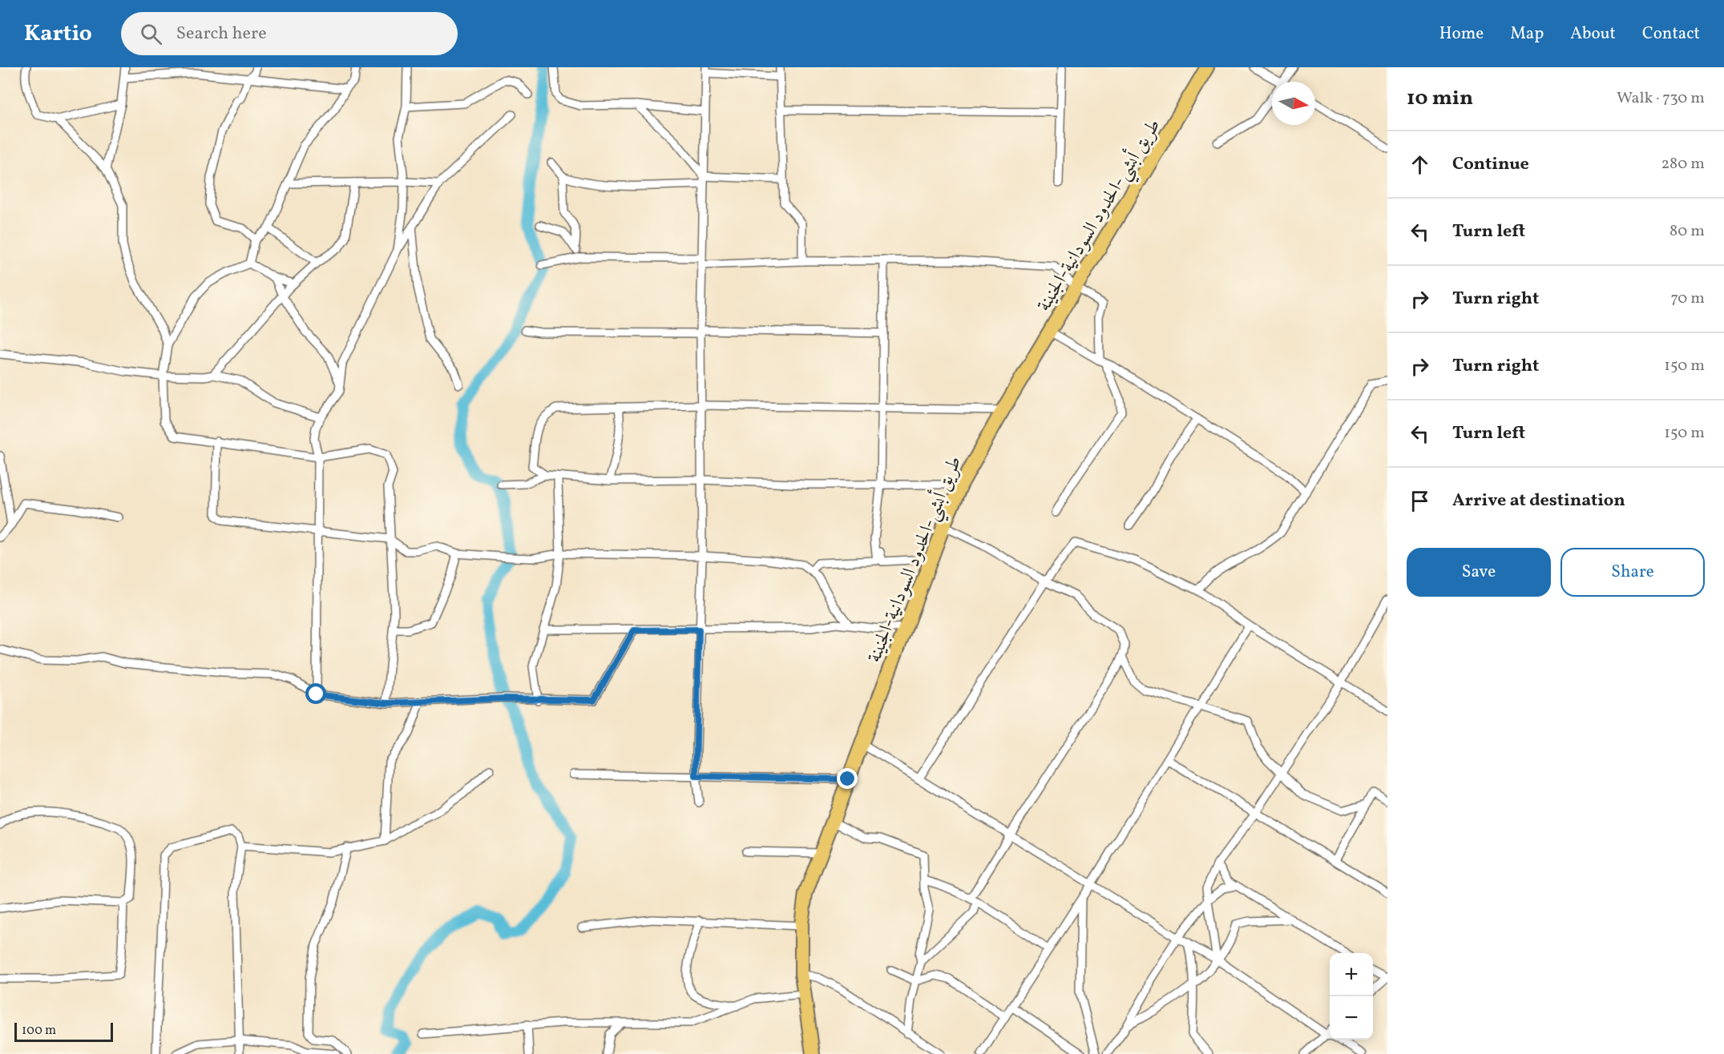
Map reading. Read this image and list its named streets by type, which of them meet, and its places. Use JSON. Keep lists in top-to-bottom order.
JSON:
{
  "streets": {
    "highway": ["طريق أبشي-الحدود السودانية-الجنينة"]
  },
  "scale_bar": "100 m",
  "north": "right",
  "page": {
    "header": "Kartio",
    "search": "Search here",
    "nav": [
      "Home",
      "Map",
      "About",
      "Contact"
    ],
    "heading": ["10 min", "Walk · 730 m"],
    "list": [
      ["Continue", "280 m"],
      ["Turn left", "80 m"],
      ["Turn right", "70 m"],
      ["Turn right", "150 m"],
      ["Turn left", "150 m"],
      "Arrive at destination"
    ],
    "buttons": ["Save", "Share"],
    "map_buttons": ["+", "−"],
    "scale": "100 m"
  }
}
